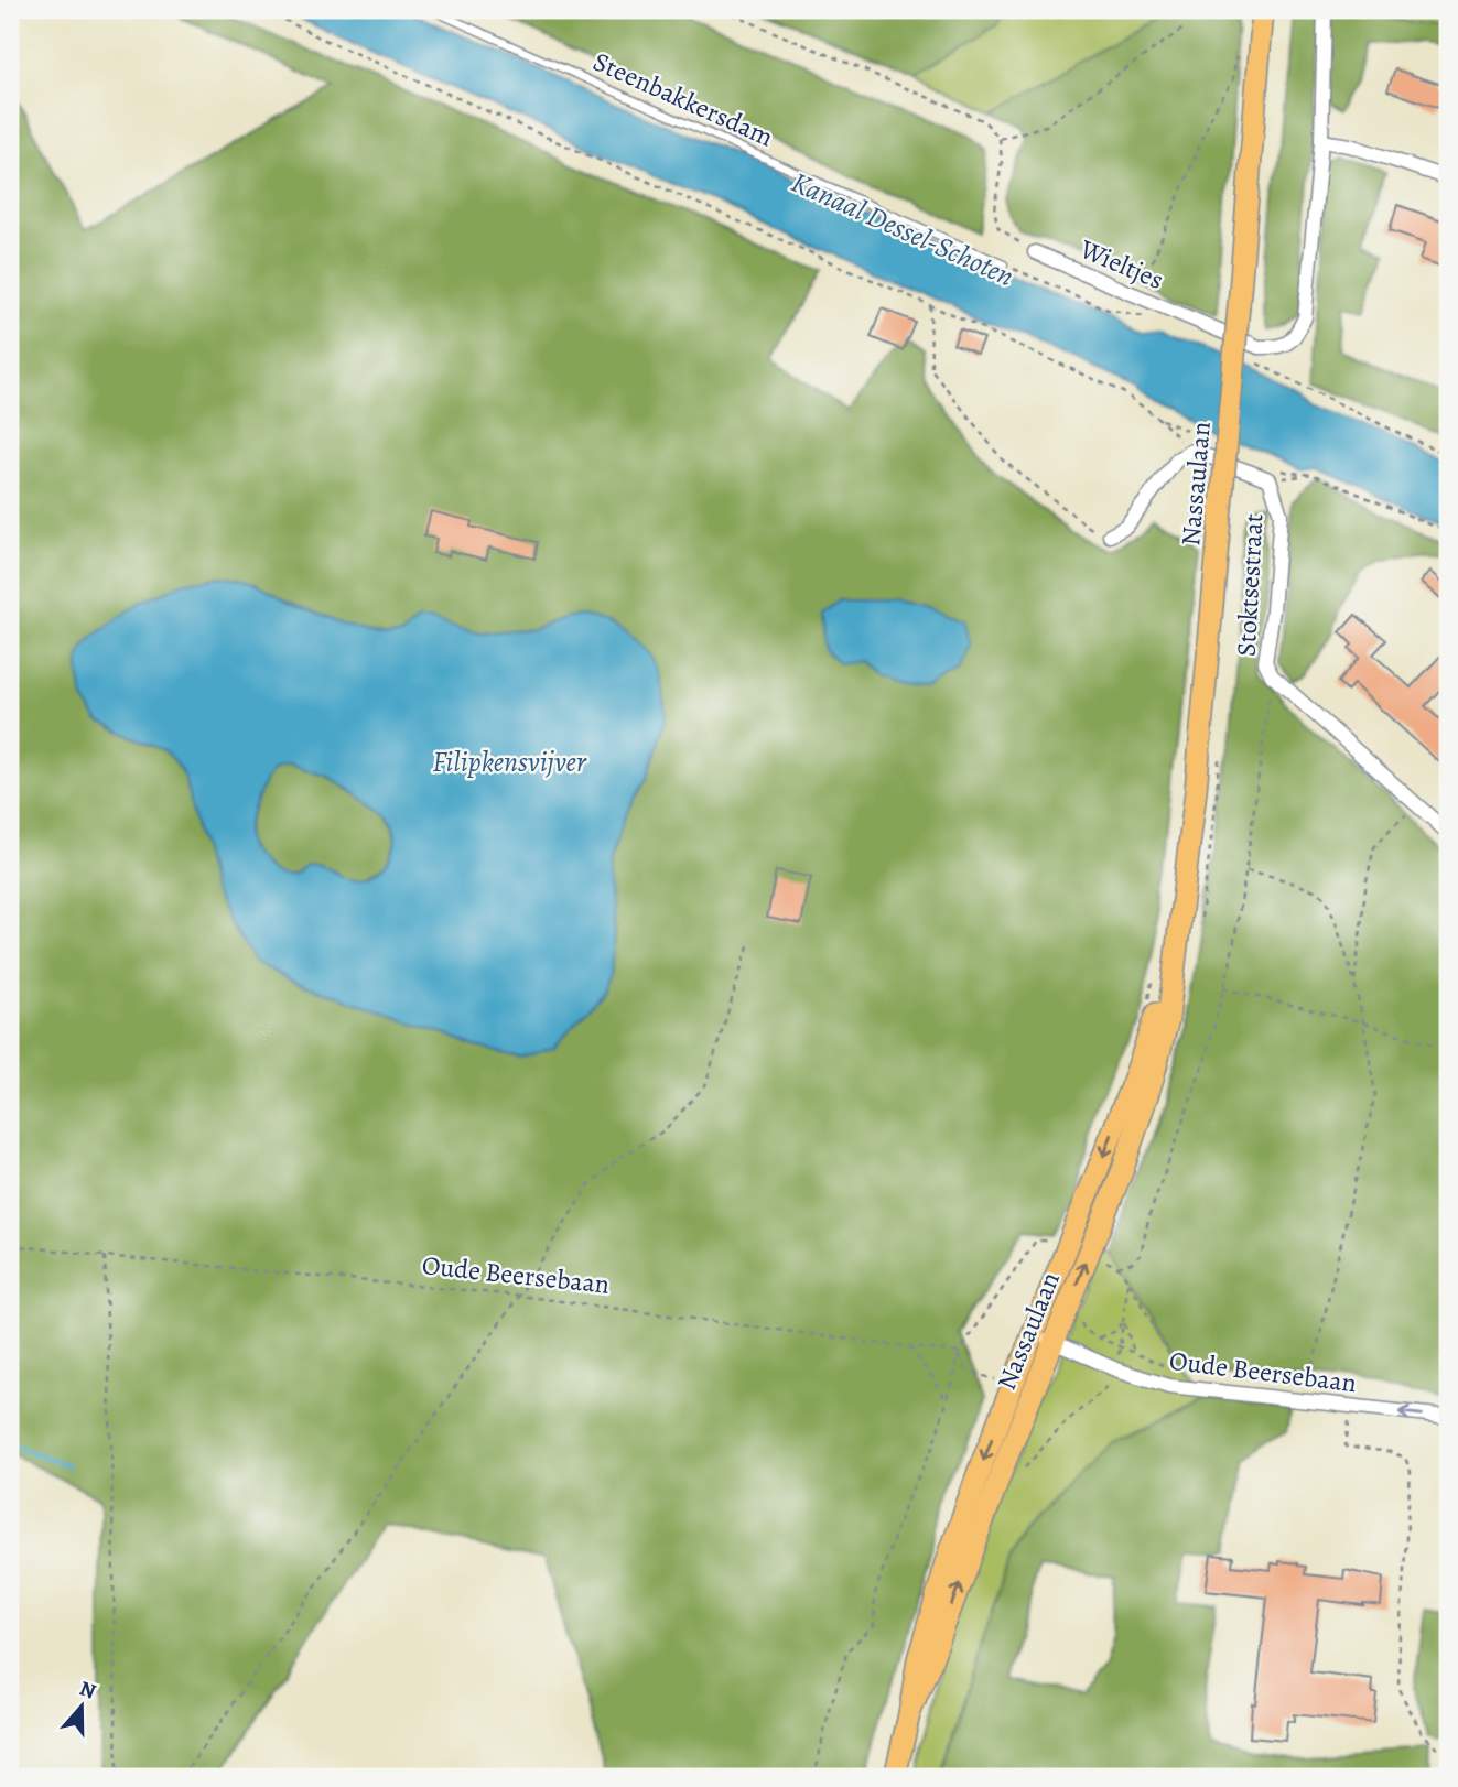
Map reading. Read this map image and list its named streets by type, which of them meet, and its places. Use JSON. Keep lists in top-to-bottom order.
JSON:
{
  "streets": {
    "main road": ["Nassaulaan"],
    "street": ["Wieltjes", "Stoktsestraat", "Oude Beersebaan"],
    "lane": ["Steenbakkersdam"]
  },
  "crossings": [
    ["Nassaulaan", "Oude Beersebaan"]
  ],
  "water": ["Kanaal Dessel-Schoten", "Filipkensvijver"],
  "north": "top"
}
